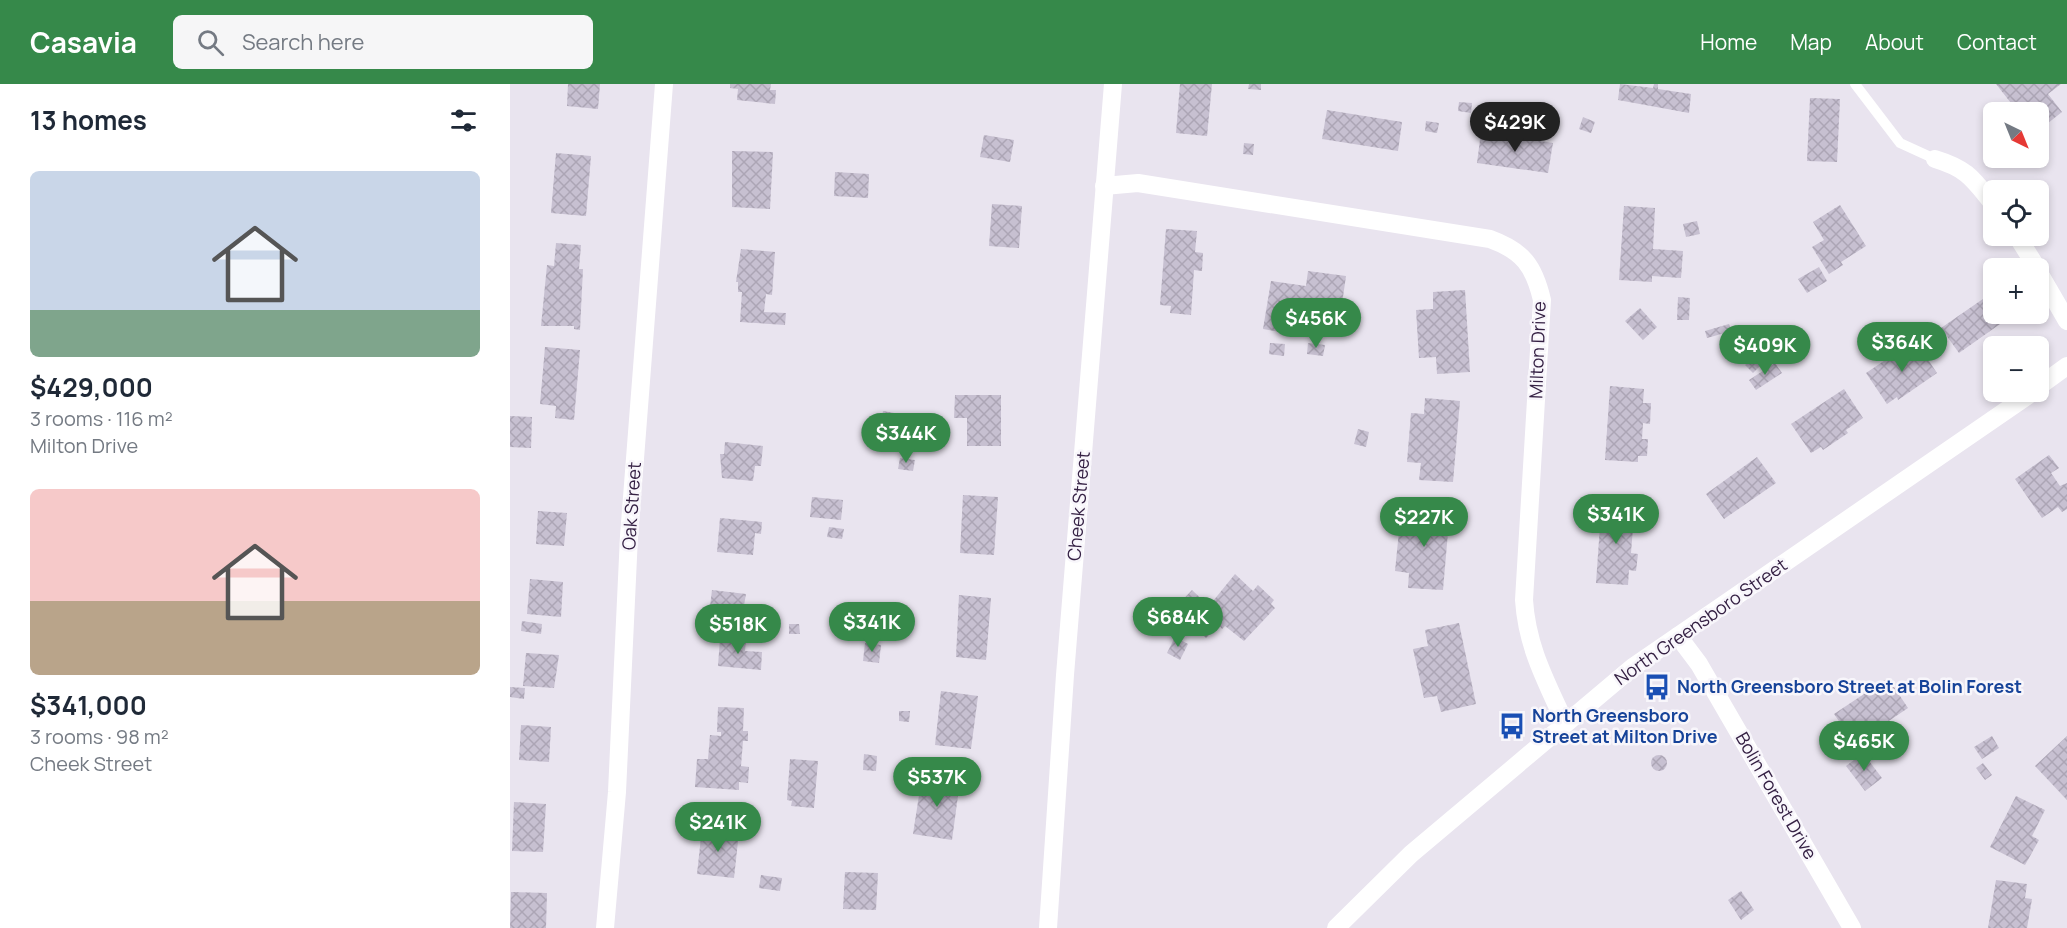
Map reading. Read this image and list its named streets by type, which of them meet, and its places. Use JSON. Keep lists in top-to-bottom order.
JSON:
{
  "streets": {
    "street": [
      "Milton Drive",
      "Oak Street",
      "Cheek Street",
      "North Greensboro Street",
      "Bolin Forest Drive"
    ]
  },
  "crossings": [
    ["Milton Drive", "Cheek Street"],
    ["Milton Drive", "North Greensboro Street"],
    ["North Greensboro Street", "Bolin Forest Drive"]
  ],
  "places": {
    "bus stop": ["North Greensboro Street at Bolin Forest", "North Greensboro Street at Milton Drive"]
  },
  "north": "bottom right",
  "page": {
    "header": "Casavia",
    "search": "Search here",
    "nav": [
      "Home",
      "Map",
      "About",
      "Contact"
    ],
    "heading": "13 homes",
    "map_buttons": ["+", "−"],
    "price": [
      "$429K",
      "$456K",
      "$364K",
      "$409K",
      "$344K",
      "$341K",
      "$227K",
      "$684K",
      "$341K",
      "$518K",
      "$465K",
      "$537K",
      "$241K"
    ],
    "list": [
      {
        "name": "$429,000",
        "note": "3 rooms · 116 m² · Milton Drive"
      },
      {
        "name": "$341,000",
        "note": "3 rooms · 98 m² · Cheek Street"
      }
    ]
  }
}
